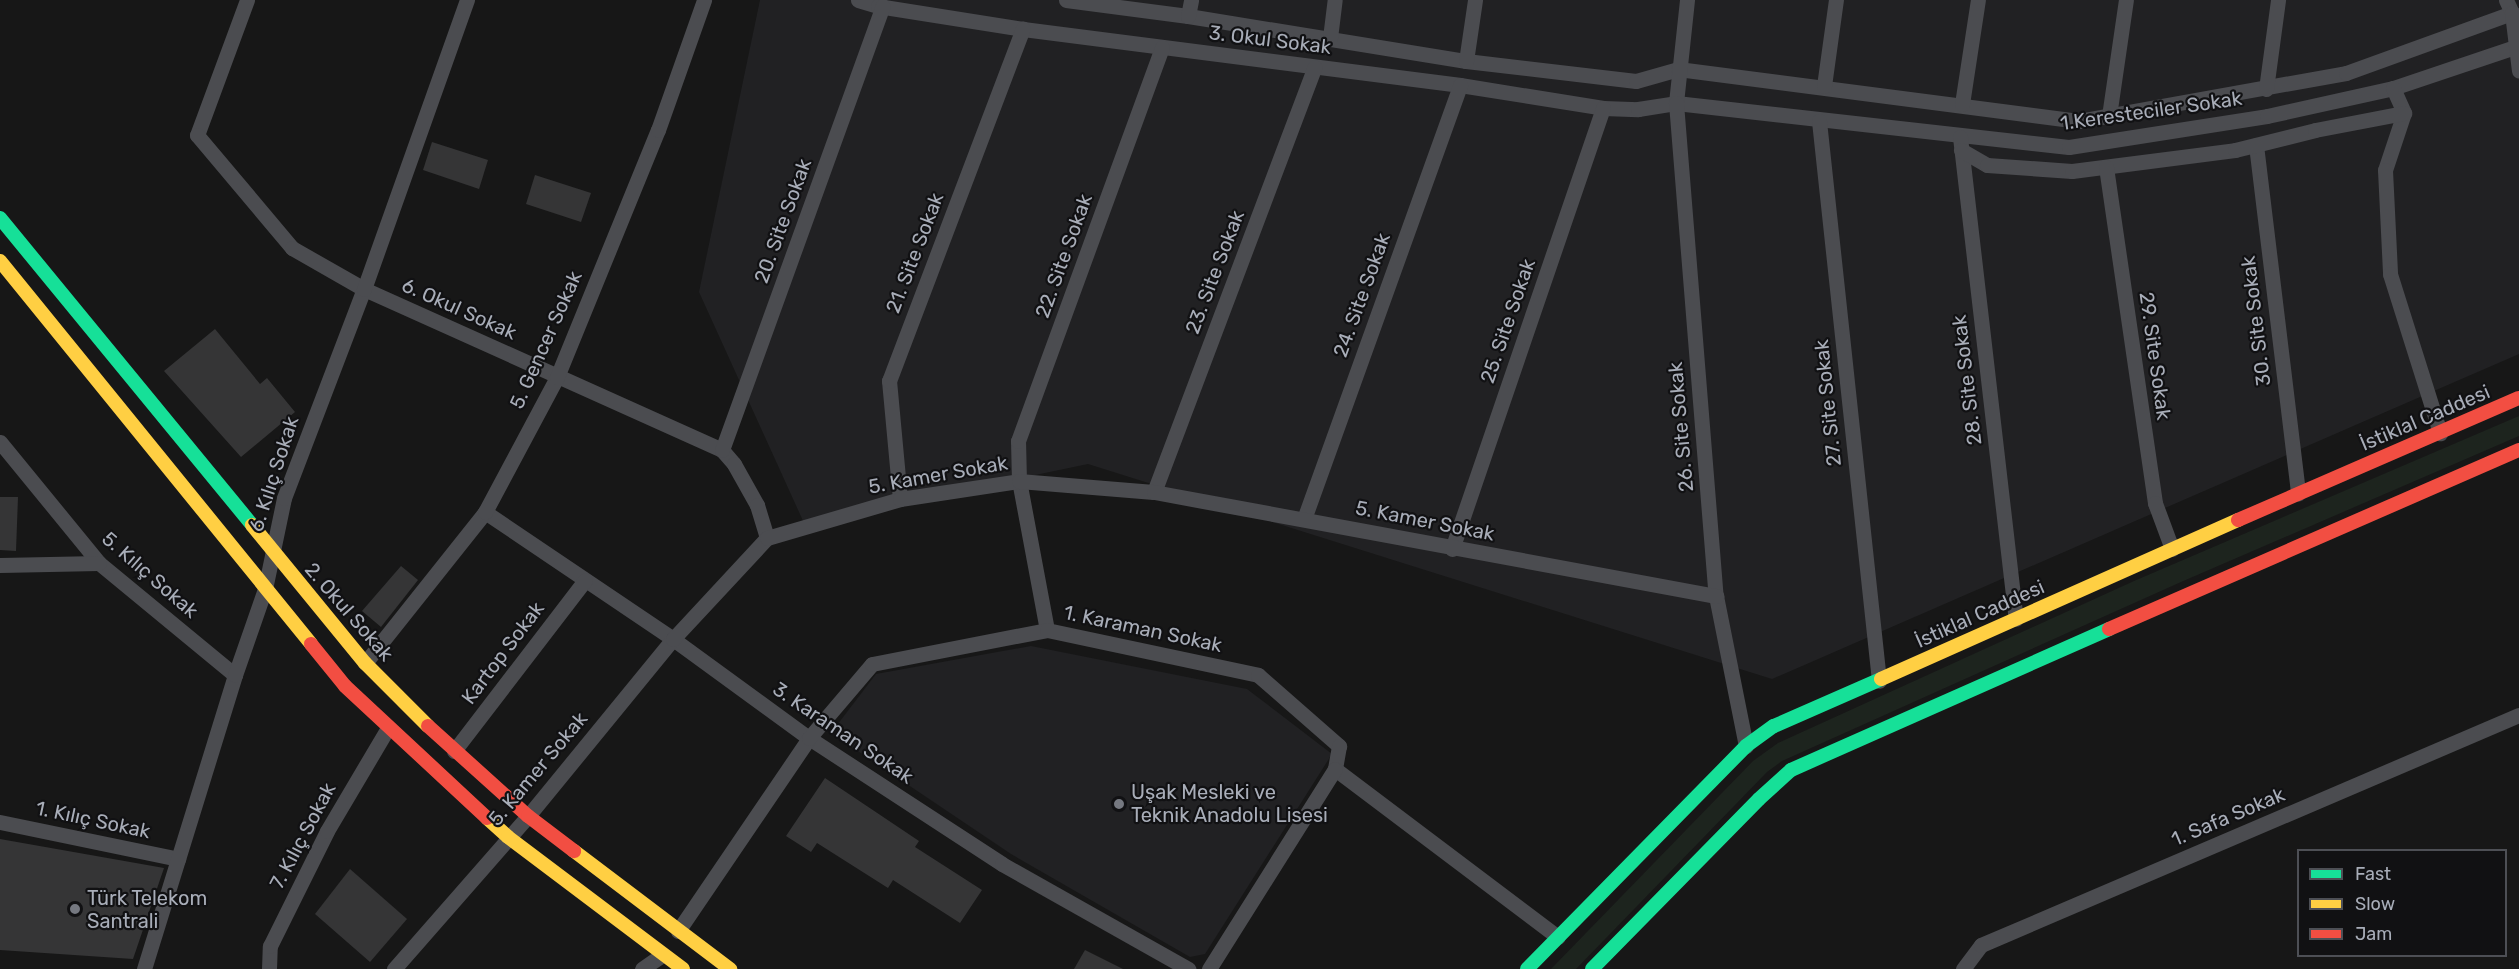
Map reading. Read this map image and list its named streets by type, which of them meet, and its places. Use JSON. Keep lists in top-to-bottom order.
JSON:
{
  "streets": {
    "main road": ["İstiklal Caddesi", "2. Okul Sokak"],
    "street": [
      "3. Okul Sokak",
      "1.Keresteciler Sokak",
      "20. Site Sokak",
      "21. Site Sokak",
      "22. Site Sokak",
      "23. Site Sokak",
      "24. Site Sokak",
      "6. Okul Sokak",
      "25. Site Sokak",
      "30. Site Sokak",
      "5. Gencer Sokak",
      "29. Site Sokak",
      "28. Site Sokak",
      "27. Site Sokak",
      "26. Site Sokak",
      "6. Kılıç Sokak",
      "5. Kamer Sokak",
      "5. Kılıç Sokak",
      "1. Karaman Sokak",
      "Kartop Sokak",
      "3. Karaman Sokak",
      "1. Safa Sokak",
      "1. Kılıç Sokak",
      "7. Kılıç Sokak"
    ]
  },
  "crossings": [
    ["3. Okul Sokak", "1.Keresteciler Sokak"],
    ["3. Okul Sokak", "20. Site Sokak"],
    ["3. Okul Sokak", "21. Site Sokak"],
    ["3. Okul Sokak", "22. Site Sokak"],
    ["3. Okul Sokak", "23. Site Sokak"],
    ["3. Okul Sokak", "24. Site Sokak"],
    ["3. Okul Sokak", "25. Site Sokak"],
    ["3. Okul Sokak", "26. Site Sokak"],
    ["1.Keresteciler Sokak", "28. Site Sokak"],
    ["1.Keresteciler Sokak", "27. Site Sokak"],
    ["1.Keresteciler Sokak", "26. Site Sokak"],
    ["20. Site Sokak", "6. Okul Sokak"],
    ["21. Site Sokak", "5. Kamer Sokak"],
    ["22. Site Sokak", "5. Kamer Sokak"],
    ["22. Site Sokak", "1. Karaman Sokak"],
    ["23. Site Sokak", "5. Kamer Sokak"],
    ["24. Site Sokak", "5. Kamer Sokak"],
    ["6. Okul Sokak", "5. Gencer Sokak"],
    ["6. Okul Sokak", "6. Kılıç Sokak"],
    ["6. Okul Sokak", "5. Kamer Sokak"],
    ["25. Site Sokak", "5. Kamer Sokak"],
    ["30. Site Sokak", "İstiklal Caddesi"],
    ["5. Gencer Sokak", "2. Okul Sokak"],
    ["5. Gencer Sokak", "3. Karaman Sokak"],
    ["29. Site Sokak", "İstiklal Caddesi"],
    ["28. Site Sokak", "İstiklal Caddesi"],
    ["27. Site Sokak", "İstiklal Caddesi"],
    ["İstiklal Caddesi", "26. Site Sokak"],
    ["26. Site Sokak", "5. Kamer Sokak"],
    ["6. Kılıç Sokak", "5. Kılıç Sokak"],
    ["6. Kılıç Sokak", "2. Okul Sokak"],
    ["6. Kılıç Sokak", "1. Kılıç Sokak"],
    ["5. Kamer Sokak", "2. Okul Sokak"],
    ["5. Kamer Sokak", "3. Karaman Sokak"],
    ["2. Okul Sokak", "1. Karaman Sokak"],
    ["2. Okul Sokak", "Kartop Sokak"],
    ["1. Karaman Sokak", "3. Karaman Sokak"],
    ["Kartop Sokak", "3. Karaman Sokak"]
  ],
  "places": ["Uşak Mesleki ve Teknik Anadolu Lisesi", "Türk Telekom Santrali"],
  "legend": ["Fast", "Slow", "Jam"]
}
